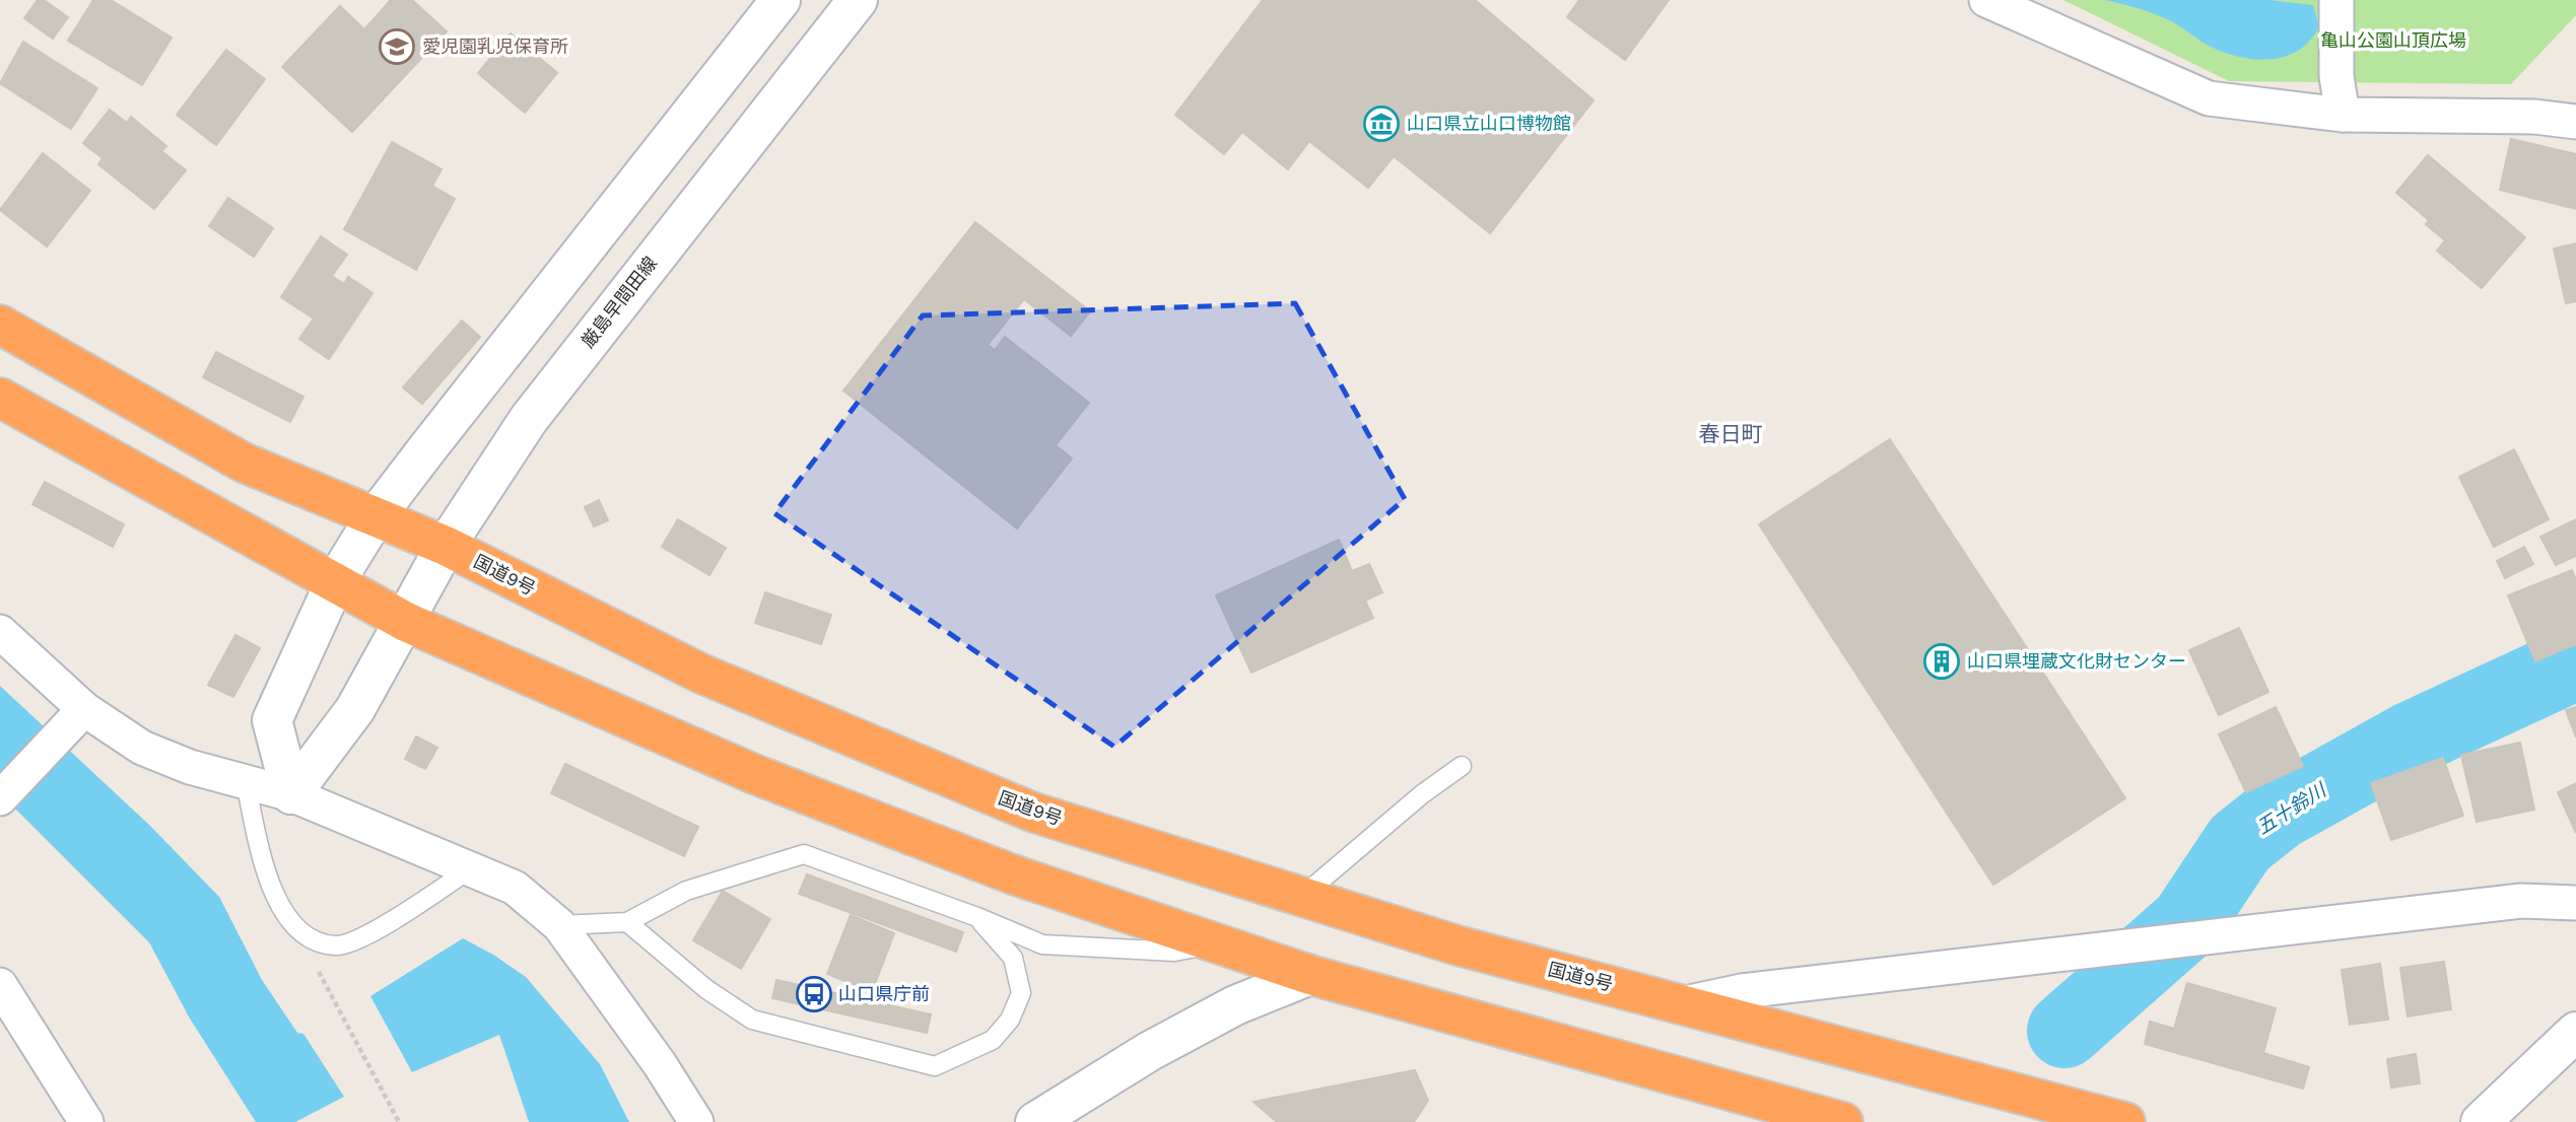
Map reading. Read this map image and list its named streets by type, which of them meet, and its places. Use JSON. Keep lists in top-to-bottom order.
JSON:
{
  "streets": {
    "highway": ["国道9号"],
    "main road": ["厳島早間田線"]
  },
  "crossings": [
    ["厳島早間田線", "国道9号"]
  ],
  "districts": ["春日町"],
  "water": ["五十鈴川"],
  "parks": ["亀山公園山頂広場"],
  "places": {
    "school or university": ["愛児園乳児保育所"],
    "museum": ["山口県立山口博物館"],
    "building": ["山口県埋蔵文化財センター"],
    "bus stop": ["山口県庁前"]
  }
}
